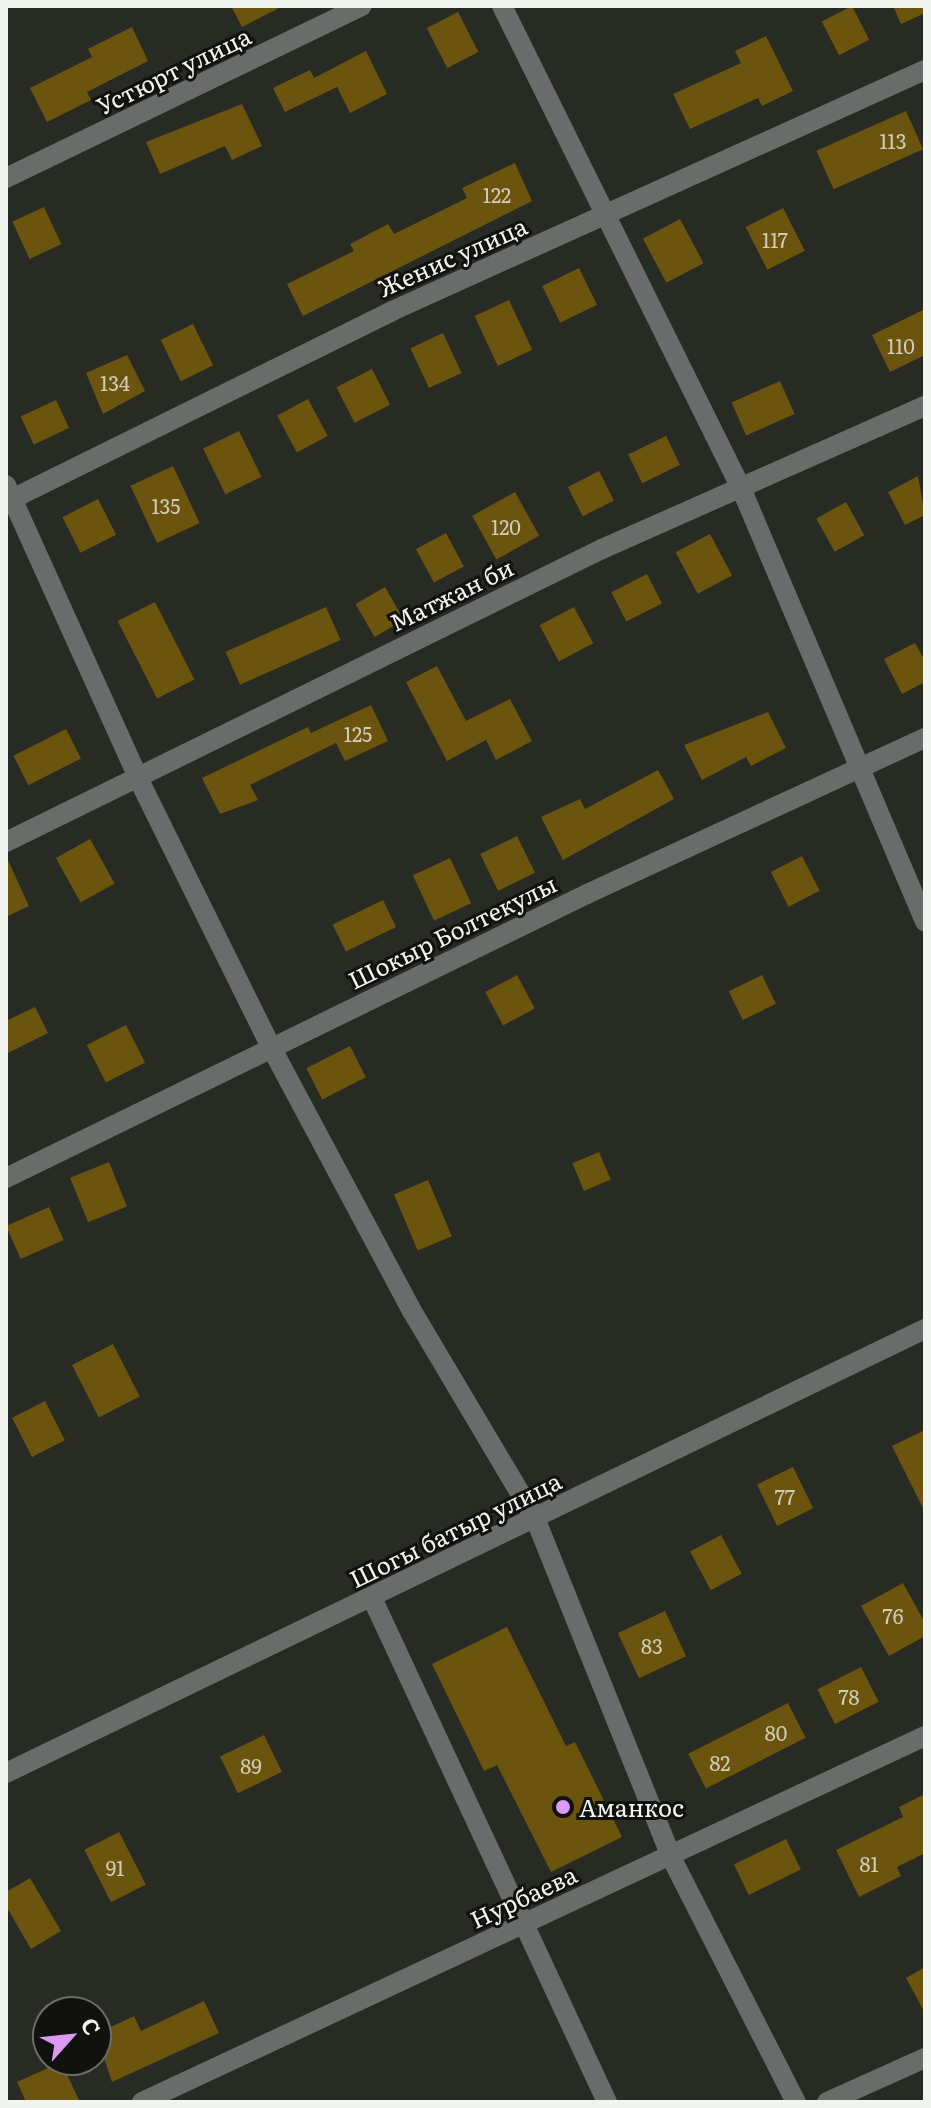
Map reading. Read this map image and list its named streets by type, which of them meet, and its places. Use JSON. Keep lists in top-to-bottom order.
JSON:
{
  "streets": {
    "street": [
      "Устюрт улица",
      "Женис улица",
      "Матжан би",
      "Шокыр Болтекулы",
      "Шогы батыр улица",
      "Нурбаева"
    ]
  },
  "places": ["Аманкос"],
  "house_numbers": [
    "113",
    "122",
    "117",
    "110",
    "134",
    "135",
    "120",
    "125",
    "77",
    "76",
    "83",
    "78",
    "80",
    "82",
    "89",
    "81",
    "91"
  ],
  "north": "top right"
}
